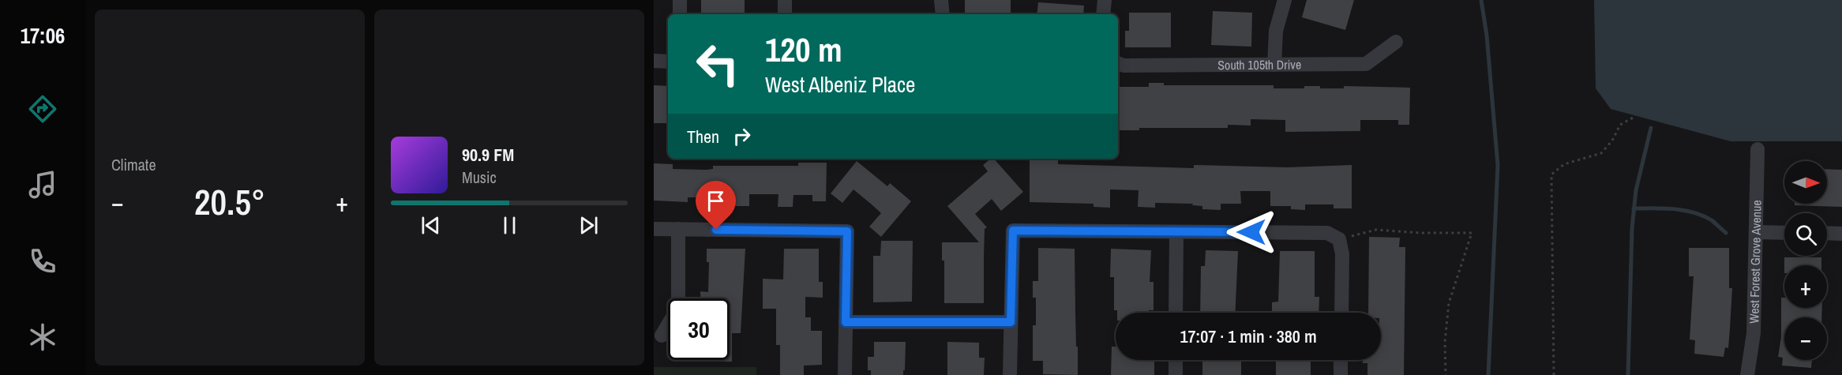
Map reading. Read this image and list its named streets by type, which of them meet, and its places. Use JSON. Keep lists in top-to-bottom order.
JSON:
{
  "streets": {
    "street": ["South 105th Drive", "West Forest Grove Avenue"]
  },
  "north": "right",
  "page": {
    "tabs": "17:06",
    "tile": "Climate",
    "turn": ["120 m", "West Albeniz Place"],
    "then": "Then",
    "song": ["90.9 FM", "Music"],
    "map_buttons": ["+", "−"],
    "heat": ["−", "20.5°", "+"],
    "limit": "30",
    "trip": "17:07 · 1 min · 380 m"
  }
}
